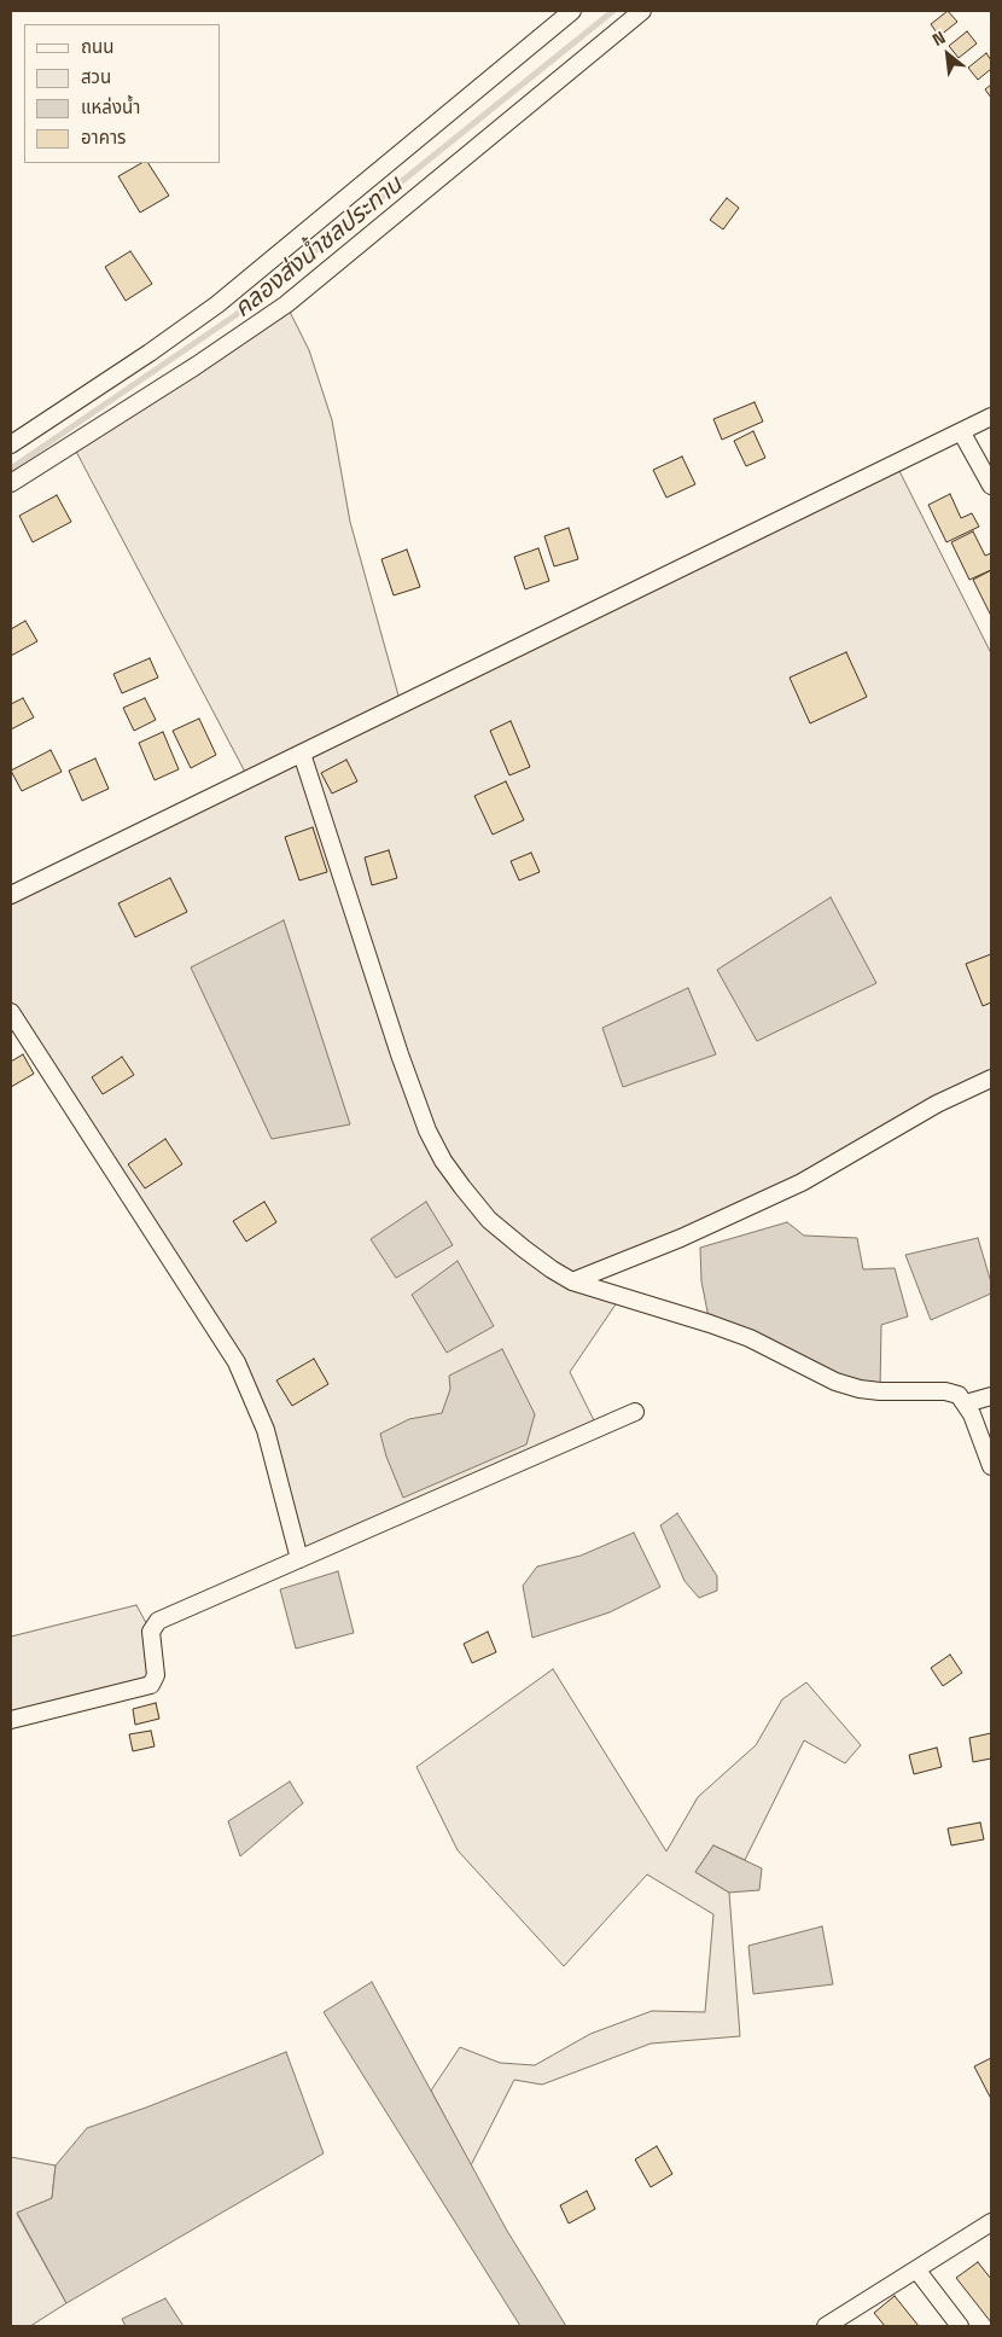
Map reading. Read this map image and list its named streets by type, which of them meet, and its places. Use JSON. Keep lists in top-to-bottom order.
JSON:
{
  "water": ["คลองส่งน้ำชลประทาน"],
  "legend": [
    "ถนน",
    "สวน",
    "แหล่งน้ำ",
    "อาคาร"
  ],
  "north": "top left"
}
